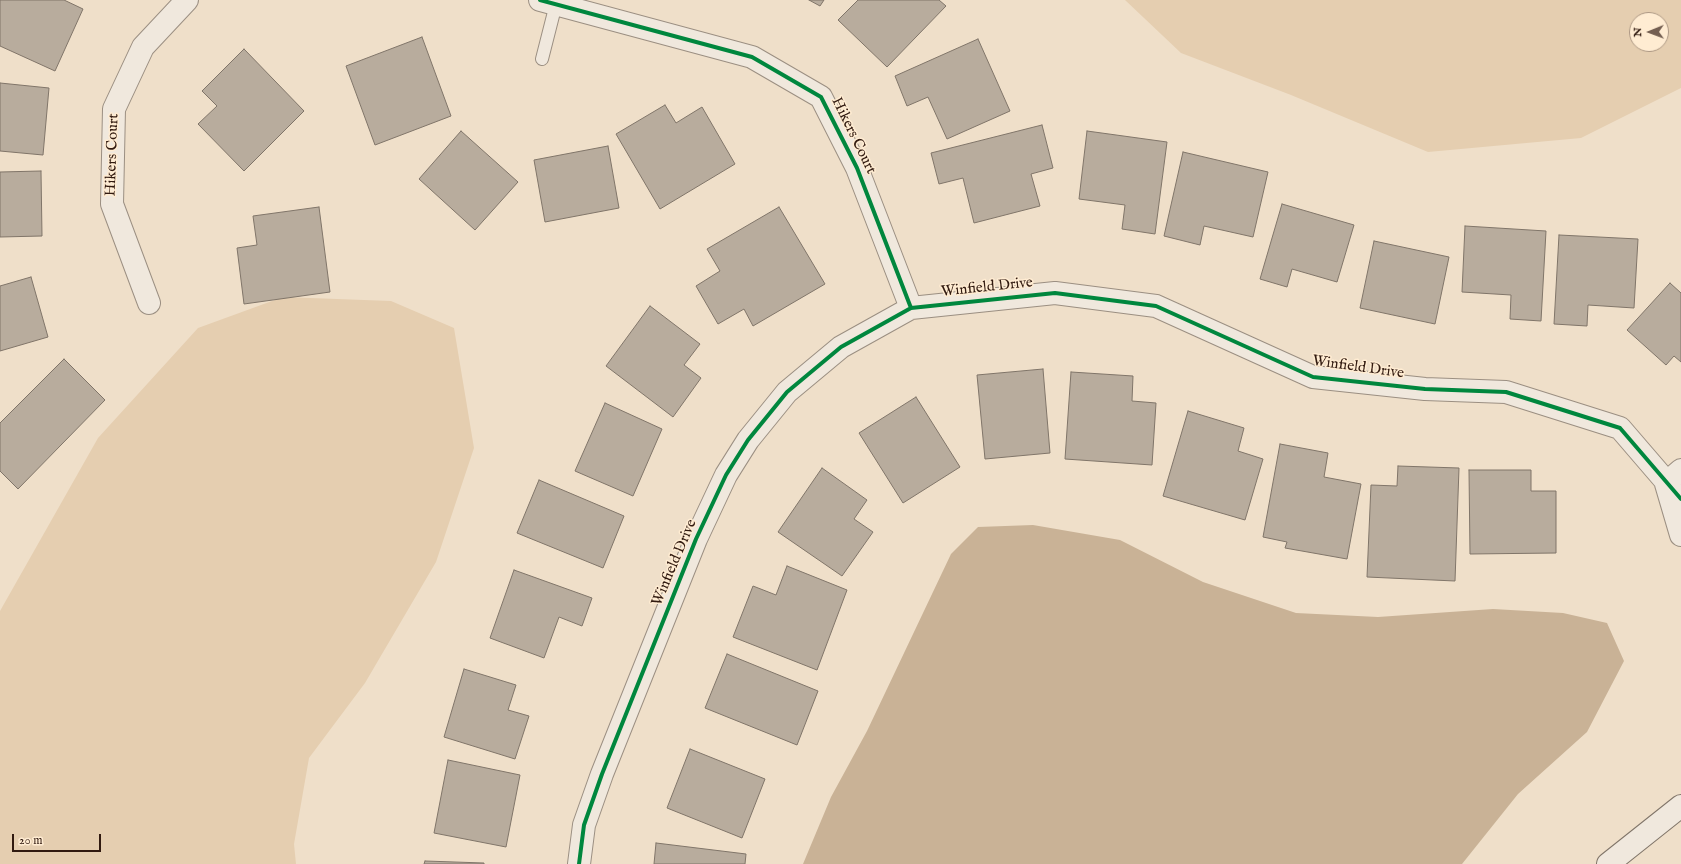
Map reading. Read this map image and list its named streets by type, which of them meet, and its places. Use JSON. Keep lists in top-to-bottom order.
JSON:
{
  "streets": {
    "street": ["Hikers Court", "Winfield Drive"]
  },
  "crossings": [
    ["Hikers Court", "Winfield Drive"]
  ],
  "scale_bar": "20 m",
  "north": "left"
}
